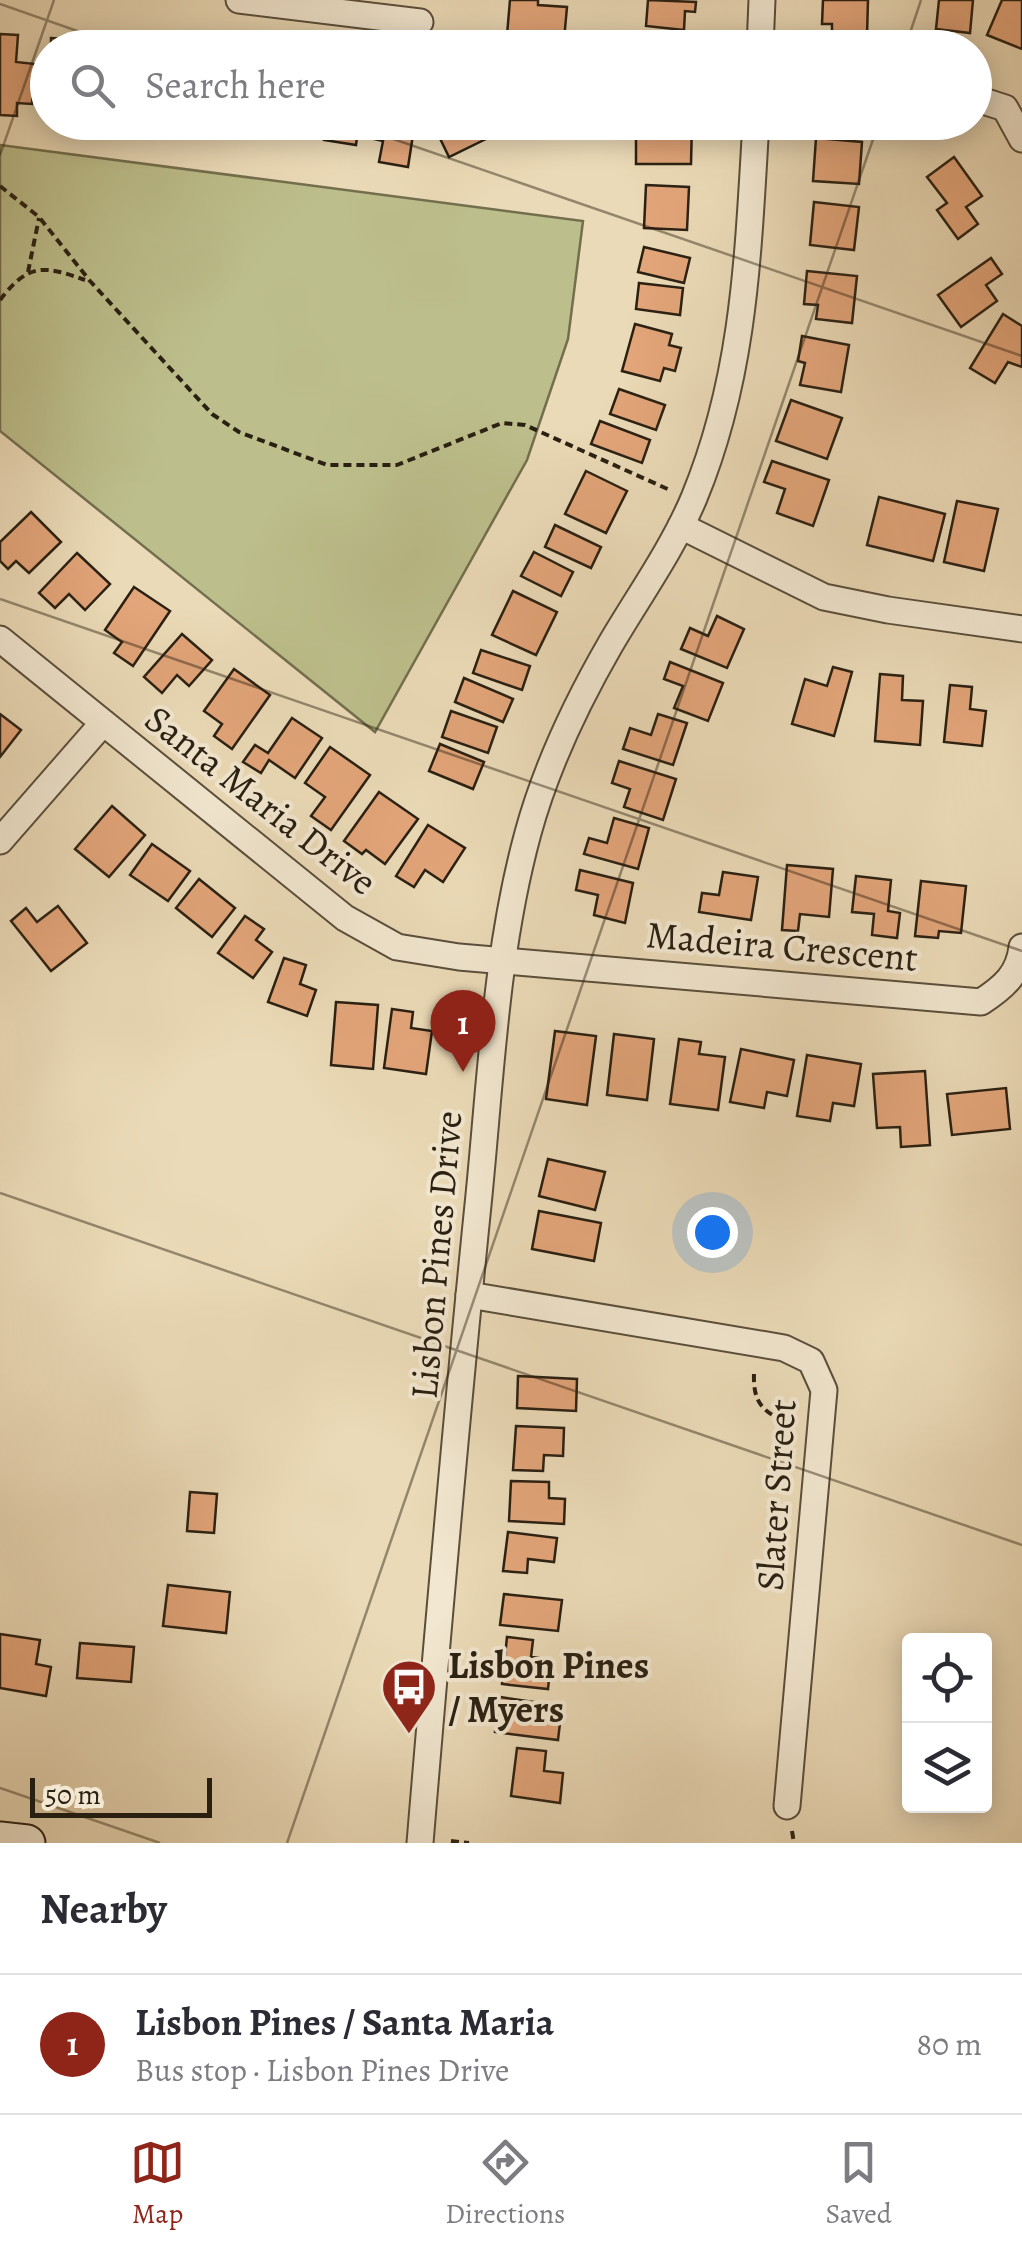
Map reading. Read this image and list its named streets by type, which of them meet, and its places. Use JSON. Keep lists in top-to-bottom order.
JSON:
{
  "streets": {
    "street": [
      "Santa Maria Drive",
      "Madeira Crescent",
      "Lisbon Pines Drive",
      "Slater Street"
    ]
  },
  "crossings": [
    ["Santa Maria Drive", "Madeira Crescent"],
    ["Santa Maria Drive", "Lisbon Pines Drive"],
    ["Madeira Crescent", "Lisbon Pines Drive"],
    ["Lisbon Pines Drive", "Slater Street"]
  ],
  "places": {
    "bus stop": ["Lisbon Pines / Myers"]
  },
  "scale_bar": "50 m",
  "page": {
    "search": "Search here",
    "pins": "1",
    "scale": "50 m",
    "heading": "Nearby",
    "list": [
      {
        "mark": "1",
        "name": "Lisbon Pines / Santa Maria",
        "note": "Bus stop · Lisbon Pines Drive",
        "value": "80 m"
      }
    ],
    "nav": ["Map", "Directions", "Saved"]
  }
}
